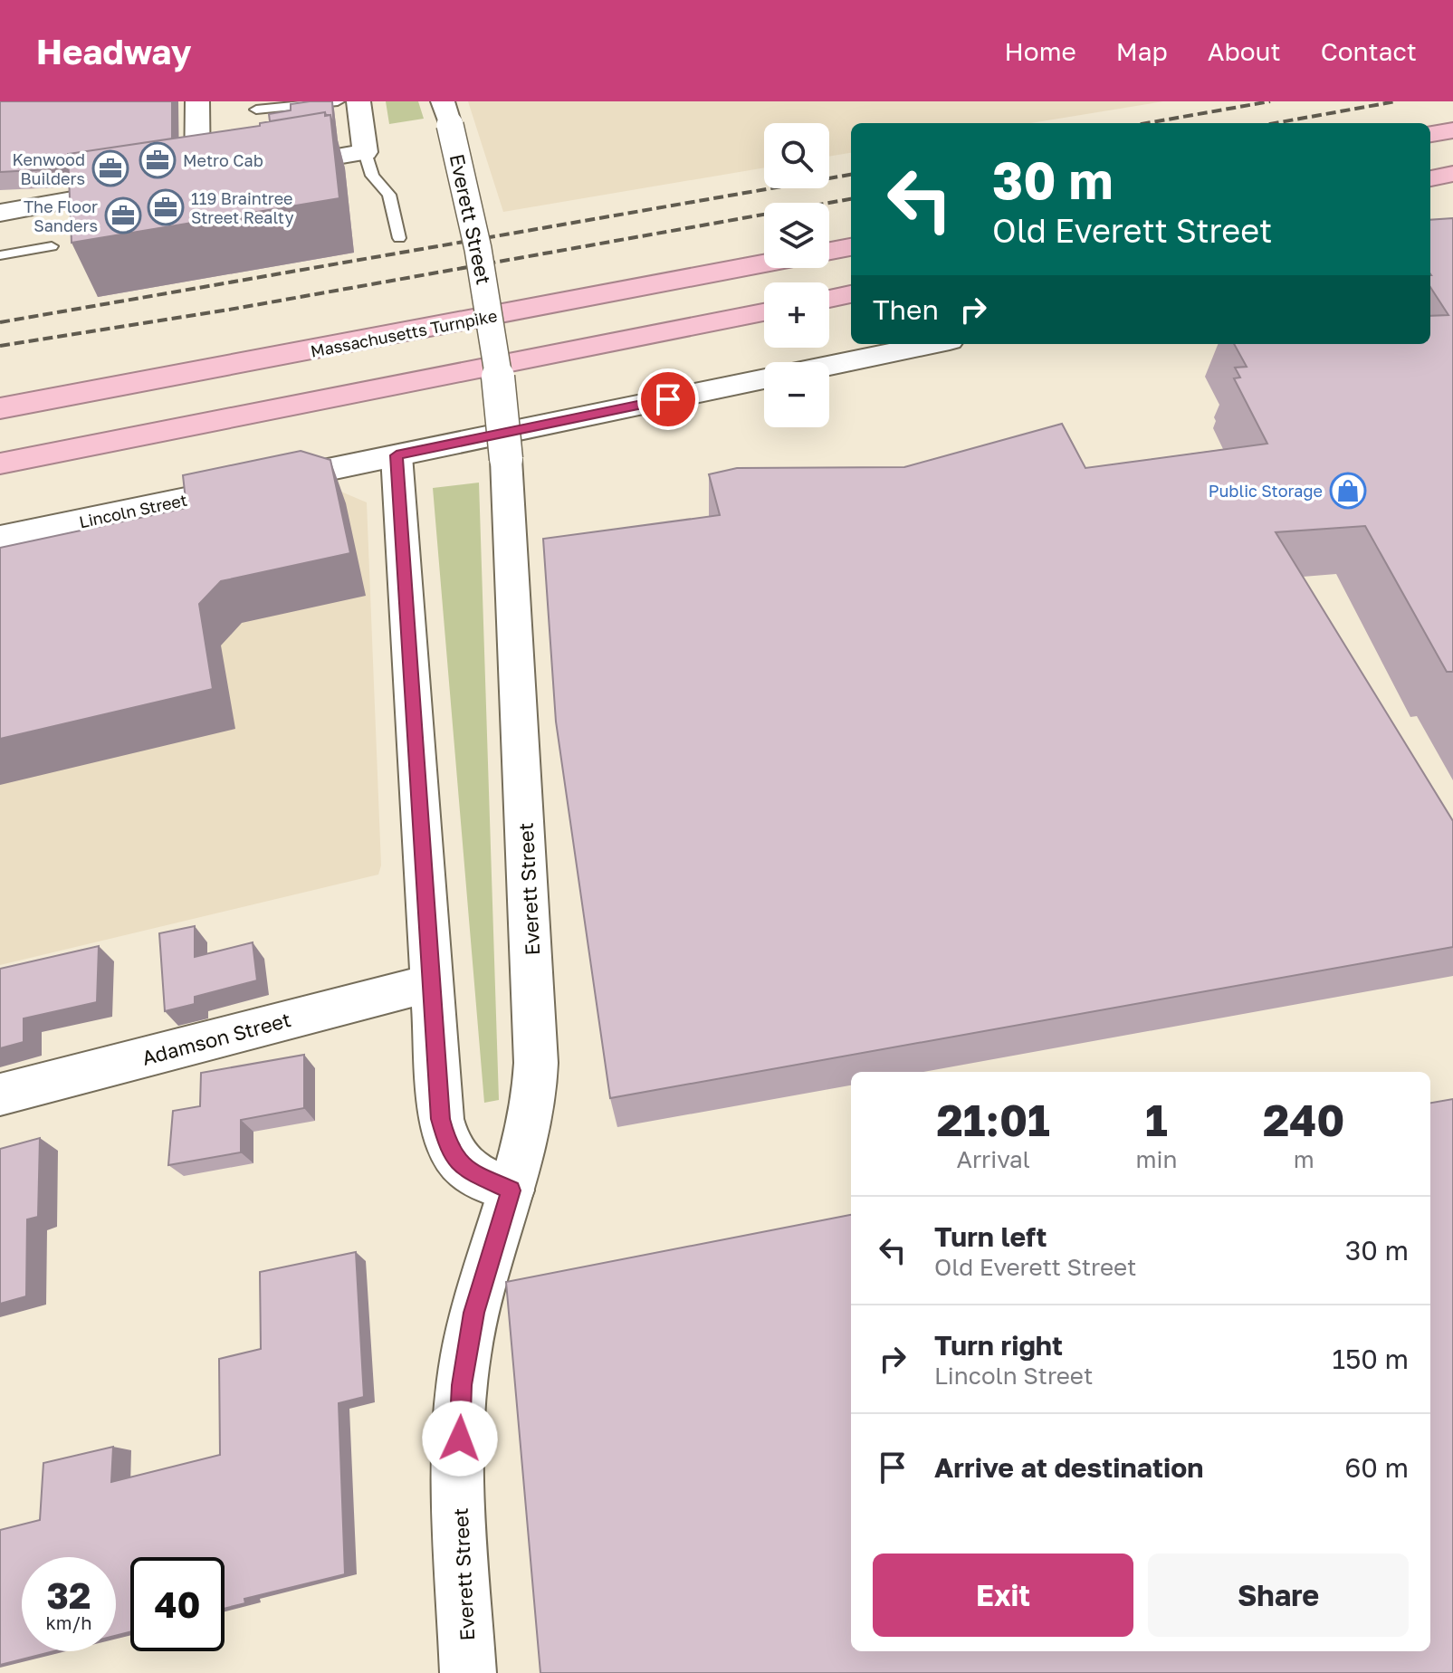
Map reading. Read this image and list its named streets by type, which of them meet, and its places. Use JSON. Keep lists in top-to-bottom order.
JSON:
{
  "streets": {
    "highway": ["Massachusetts Turnpike"],
    "street": ["Everett Street", "Lincoln Street", "Adamson Street"]
  },
  "places": {
    "office": [
      "Metro Cab",
      "Kenwood Builders",
      "119 Braintree Street Realty",
      "The Floor Sanders"
    ],
    "shop": ["Public Storage"]
  },
  "page": {
    "header": "Headway",
    "nav": [
      "Home",
      "Map",
      "About",
      "Contact"
    ],
    "map_buttons": ["+", "−"],
    "turn": ["30 m", "Old Everett Street"],
    "then": "Then",
    "eta": [
      "21:01",
      "Arrival",
      "1",
      "min",
      "240",
      "m"
    ],
    "list": [
      {
        "name": "Turn left",
        "note": "Old Everett Street",
        "value": "30 m"
      },
      {
        "name": "Turn right",
        "note": "Lincoln Street",
        "value": "150 m"
      },
      {
        "name": "Arrive at destination",
        "value": "60 m"
      }
    ],
    "buttons": ["Exit", "Share"],
    "speed": "32 km/h",
    "limit": "40"
  }
}
